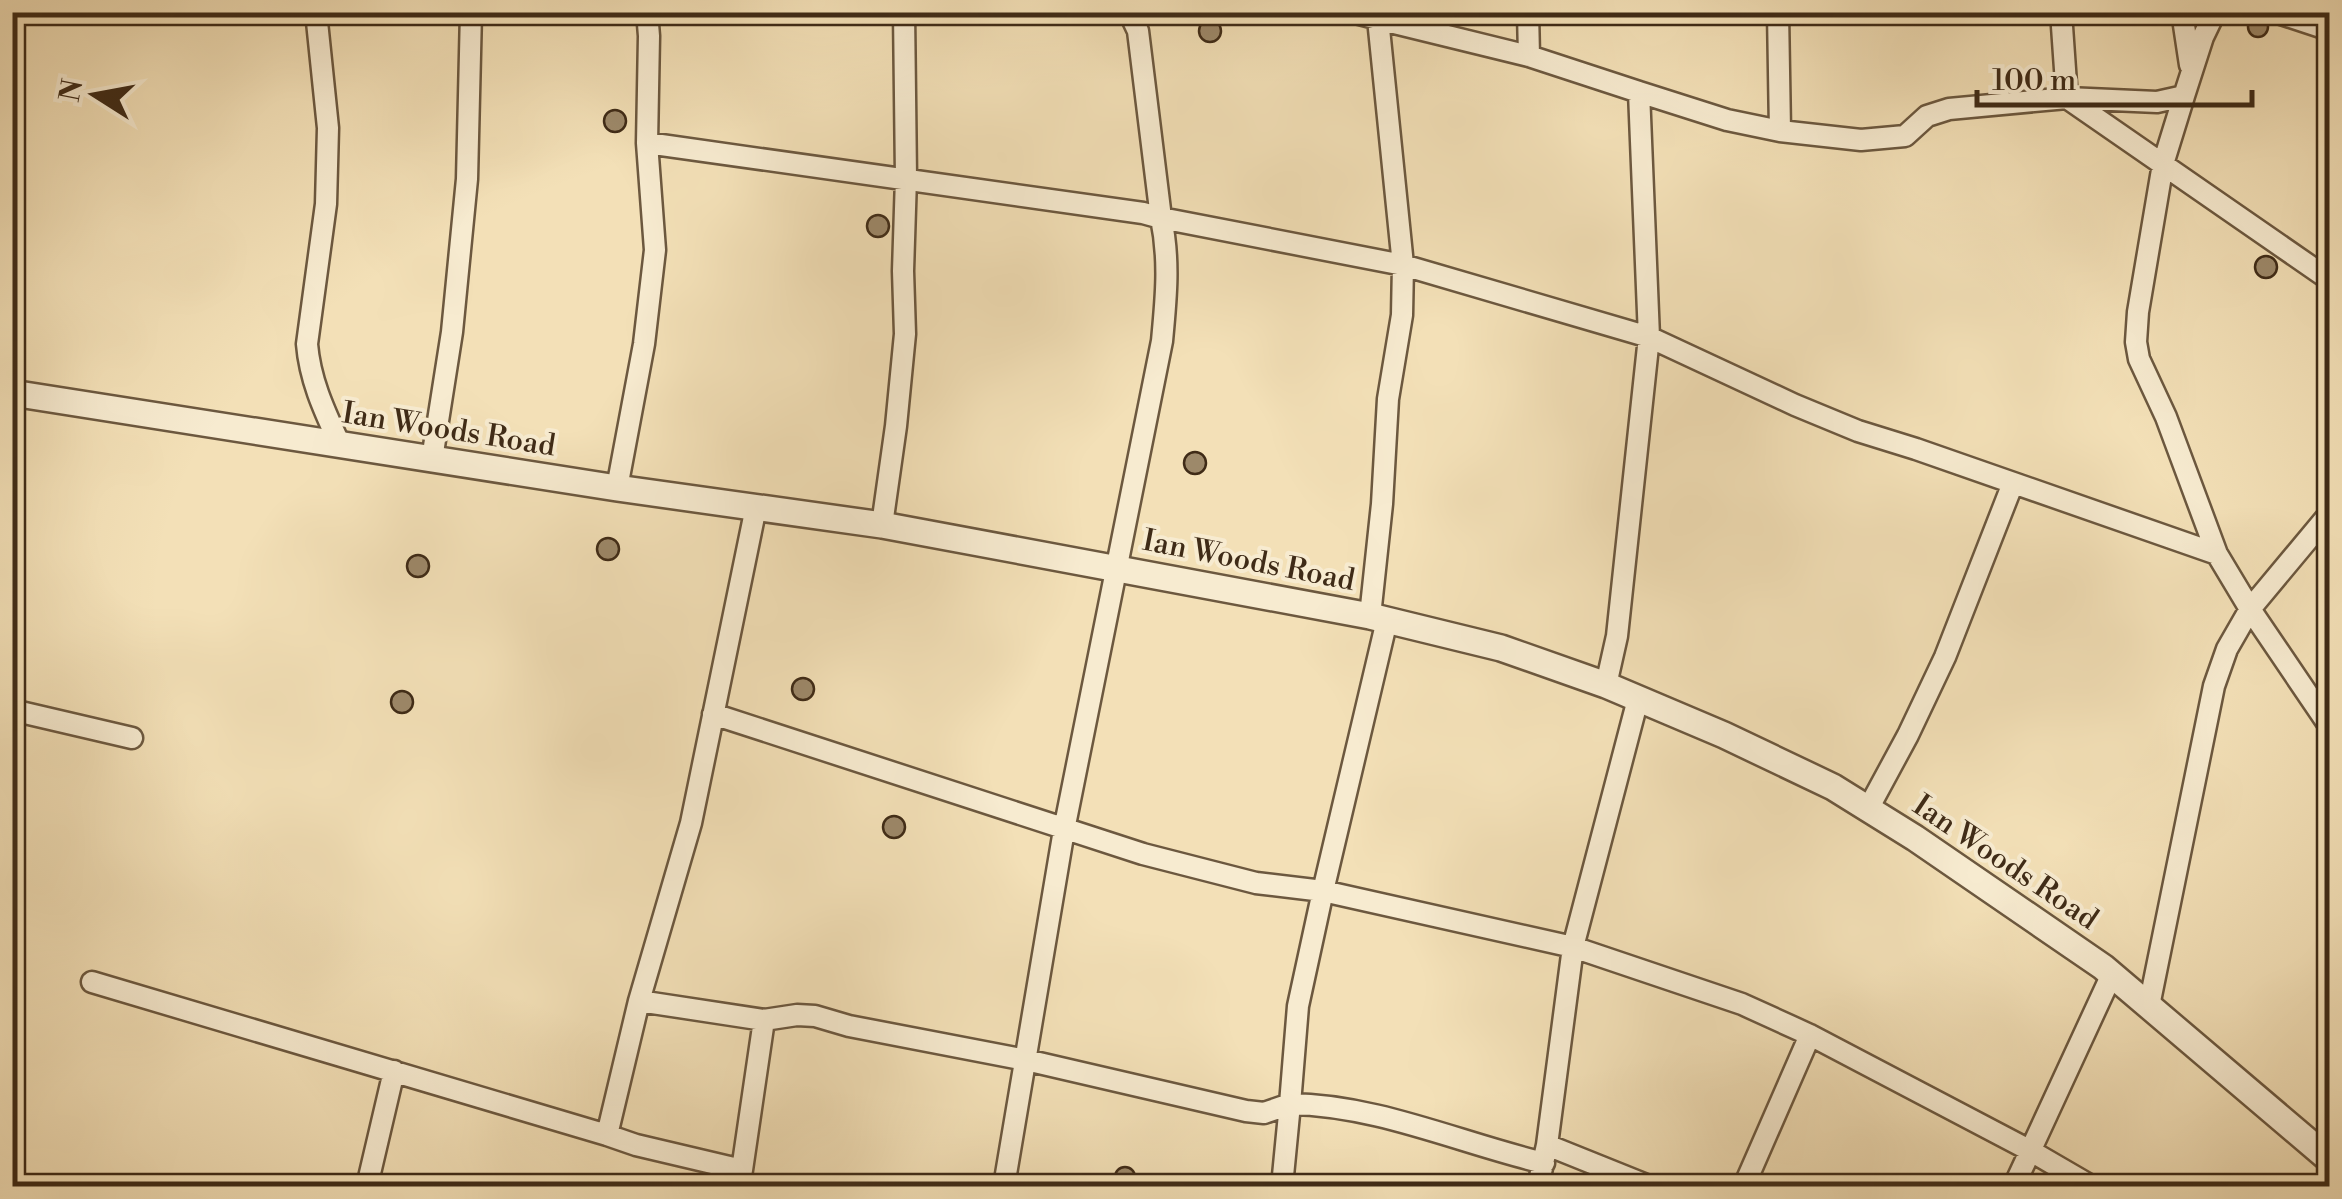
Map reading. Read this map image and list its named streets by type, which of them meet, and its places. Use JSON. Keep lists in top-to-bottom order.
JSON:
{
  "streets": {
    "street": ["Ian Woods Road"]
  },
  "scale_bar": "100 m",
  "north": "left"
}
